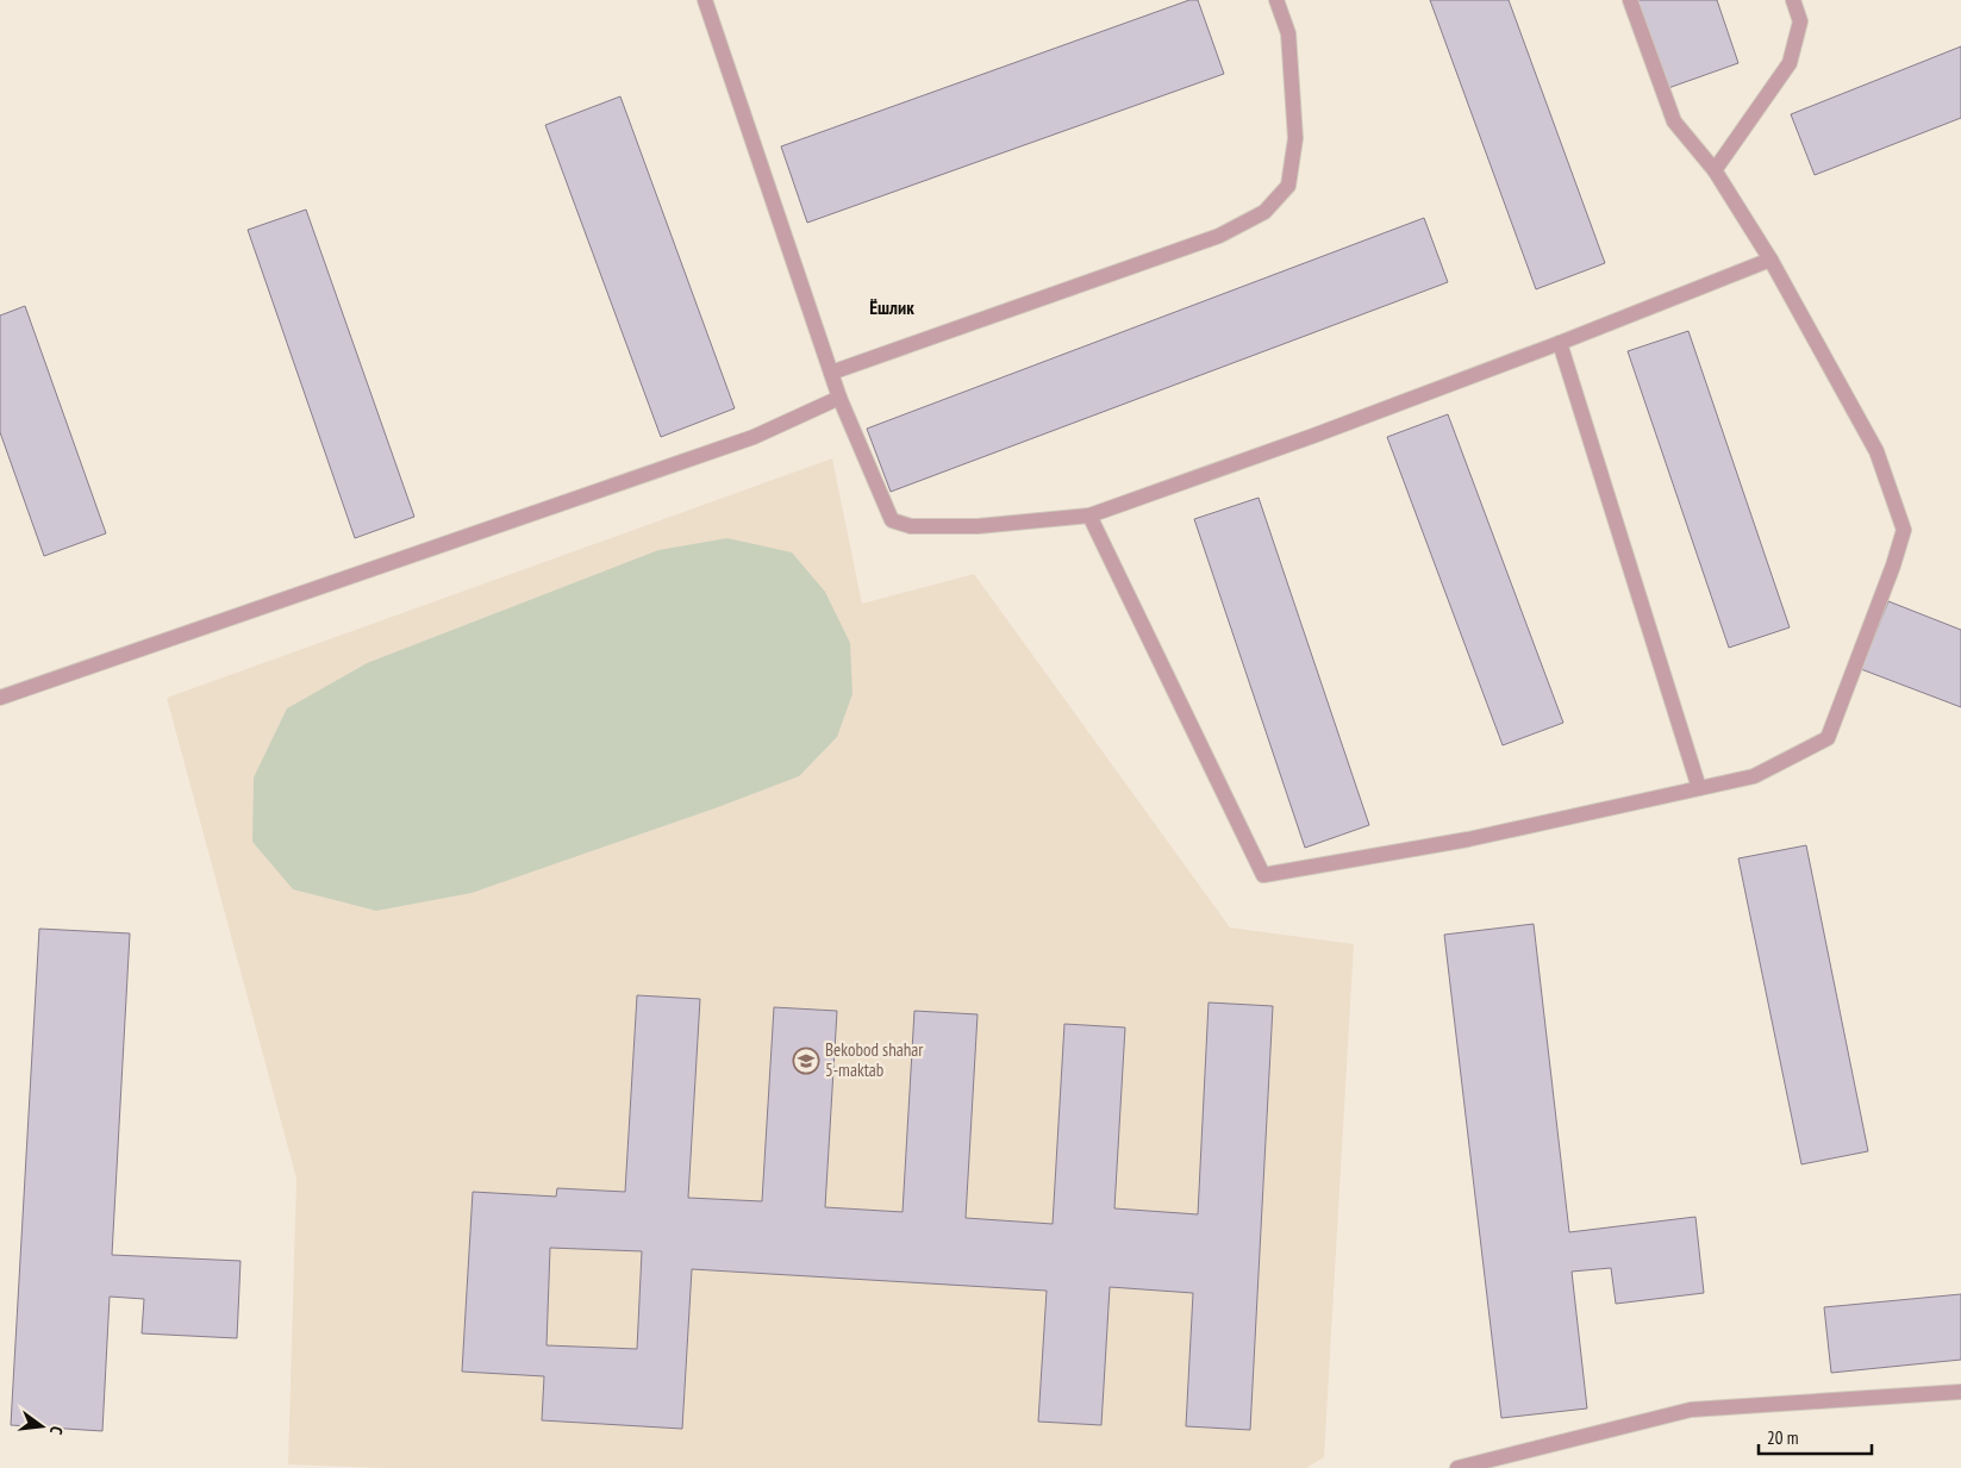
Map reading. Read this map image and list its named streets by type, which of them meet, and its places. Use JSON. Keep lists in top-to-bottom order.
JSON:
{
  "districts": ["Ёшлик"],
  "places": {
    "school or university": ["Bekobod shahar 5-maktab"]
  },
  "scale_bar": "20 m",
  "north": "right"
}
